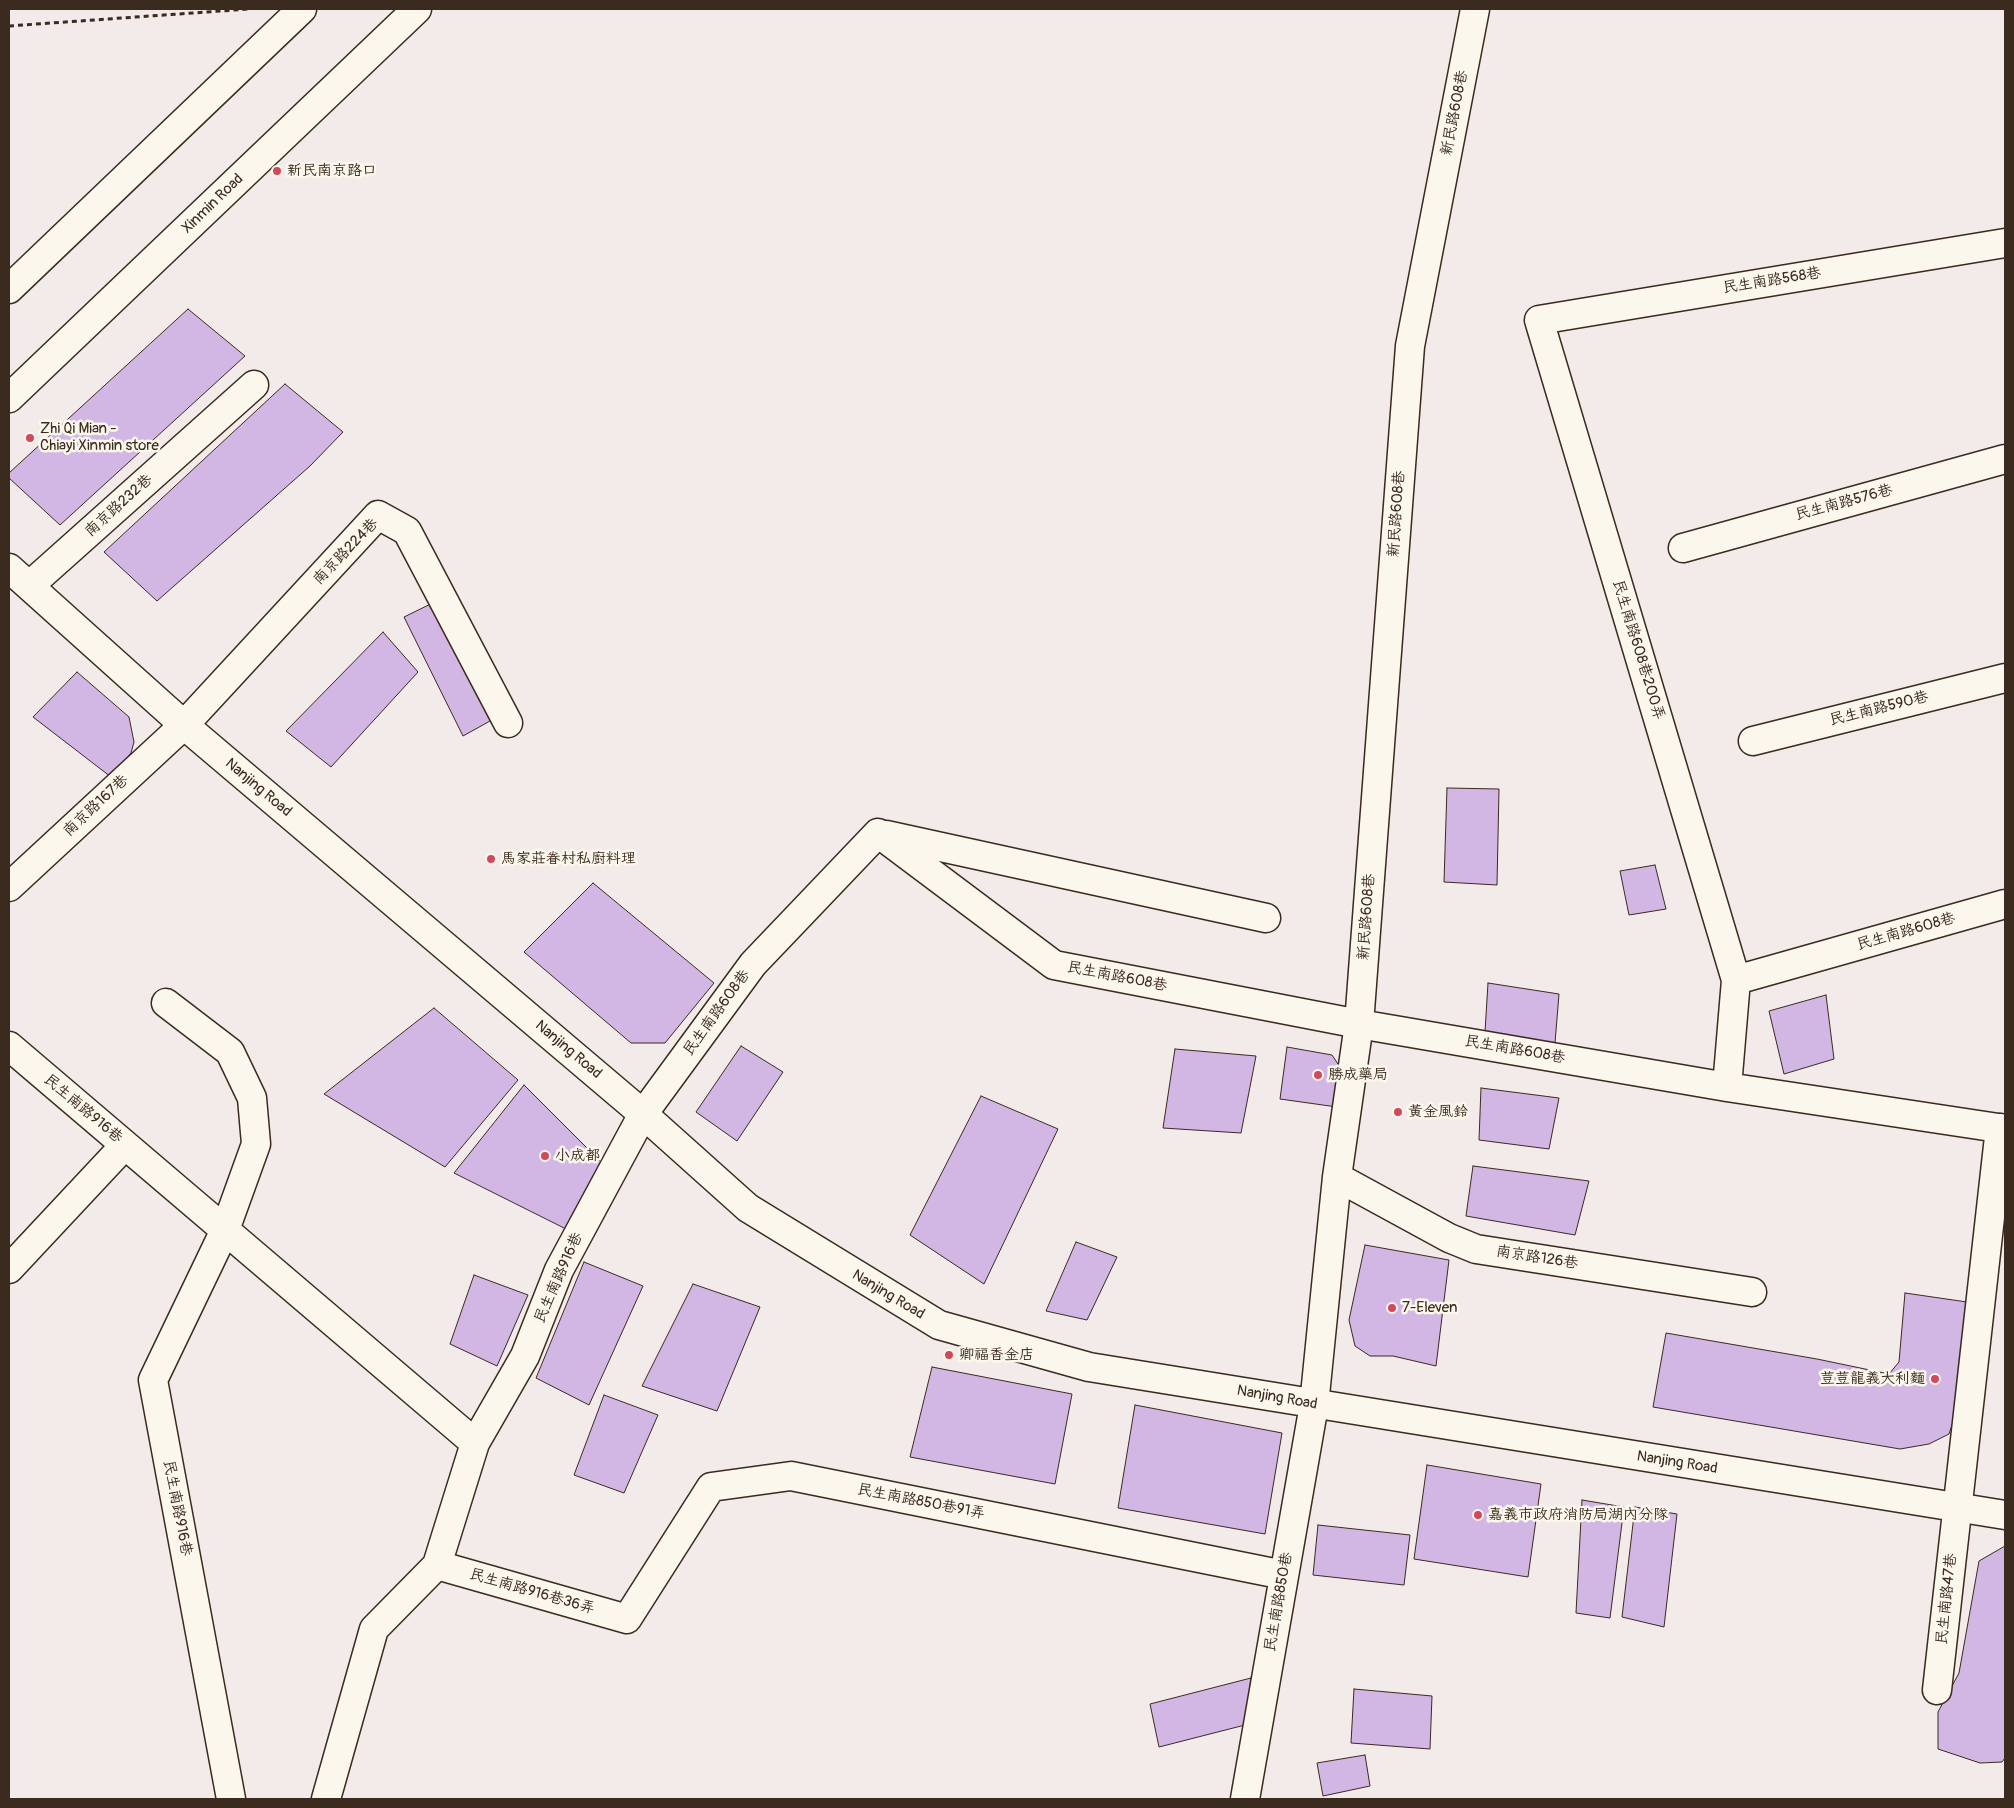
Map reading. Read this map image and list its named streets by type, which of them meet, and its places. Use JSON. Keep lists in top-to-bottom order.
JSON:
{
  "streets": {
    "street": [
      "新民路608巷",
      "Xinmin Road",
      "民生南路568巷",
      "民生南路576巷",
      "南京路232巷",
      "南京路224巷",
      "民生南路608巷200弄",
      "民生南路590巷",
      "Nanjing Road",
      "南京路167巷",
      "民生南路608巷",
      "民生南路916巷",
      "南京路126巷",
      "民生南路850巷91弄",
      "民生南路916巷36弄",
      "民生南路47巷",
      "民生南路850巷"
    ]
  },
  "crossings": [
    ["新民路608巷", "民生南路608巷"],
    ["民生南路568巷", "民生南路608巷200弄"],
    ["南京路232巷", "Nanjing Road"],
    ["南京路224巷", "Nanjing Road"],
    ["南京路224巷", "南京路167巷"],
    ["民生南路608巷200弄", "民生南路608巷"],
    ["Nanjing Road", "南京路167巷"],
    ["Nanjing Road", "民生南路608巷"],
    ["Nanjing Road", "民生南路916巷"],
    ["Nanjing Road", "民生南路47巷"],
    ["Nanjing Road", "民生南路850巷"],
    ["民生南路608巷", "民生南路916巷"],
    ["民生南路608巷", "民生南路47巷"],
    ["民生南路916巷", "民生南路916巷36弄"],
    ["民生南路850巷91弄", "民生南路916巷36弄"],
    ["民生南路850巷91弄", "民生南路850巷"]
  ],
  "places": [
    "新民南京路口",
    "Zhi Qi Mian - Chiayi Xinmin store",
    "馬家莊眷村私廚料理",
    "勝成藥局",
    "黃金風鈴",
    "小成都",
    "7-Eleven",
    "卿福香金店",
    "荳荳龍義大利麵",
    "嘉義市政府消防局湖內分隊"
  ]
}
